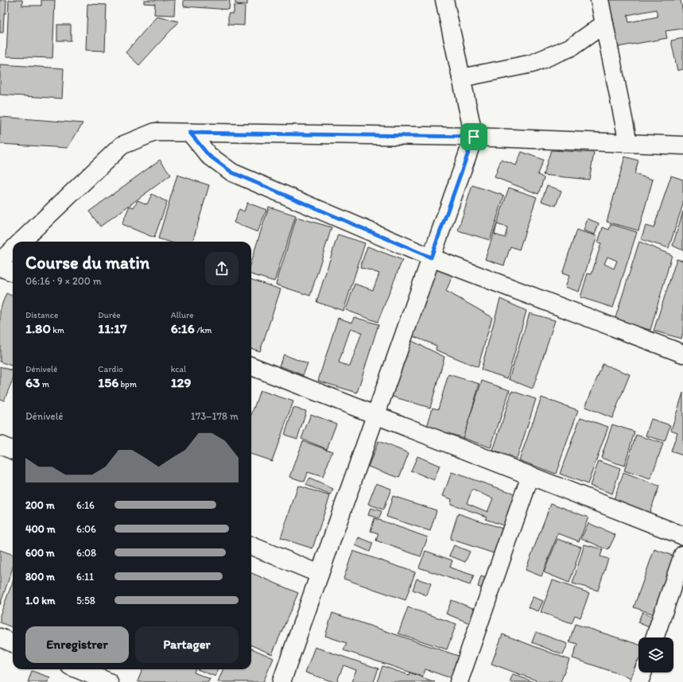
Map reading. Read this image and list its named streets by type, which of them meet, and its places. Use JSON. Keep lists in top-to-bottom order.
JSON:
{
  "page": {
    "heading": ["Course du matin", "06:16 · 9 × 200 m"],
    "stats": [
      ["Distance", "1.80 km"],
      ["Durée", "11:17"],
      ["Allure", "6:16 /km"],
      ["Dénivelé", "63 m"],
      ["Cardio", "156 bpm"],
      ["kcal", "129"]
    ],
    "chart": ["Dénivelé", "173–178 m"],
    "list": [
      {
        "name": "200 m",
        "note": "6:16"
      },
      {
        "name": "400 m",
        "note": "6:06"
      },
      {
        "name": "600 m",
        "note": "6:08"
      },
      {
        "name": "800 m",
        "note": "6:11"
      },
      {
        "name": "1.0 km",
        "note": "5:58"
      }
    ],
    "buttons": ["Enregistrer", "Partager"]
  }
}
